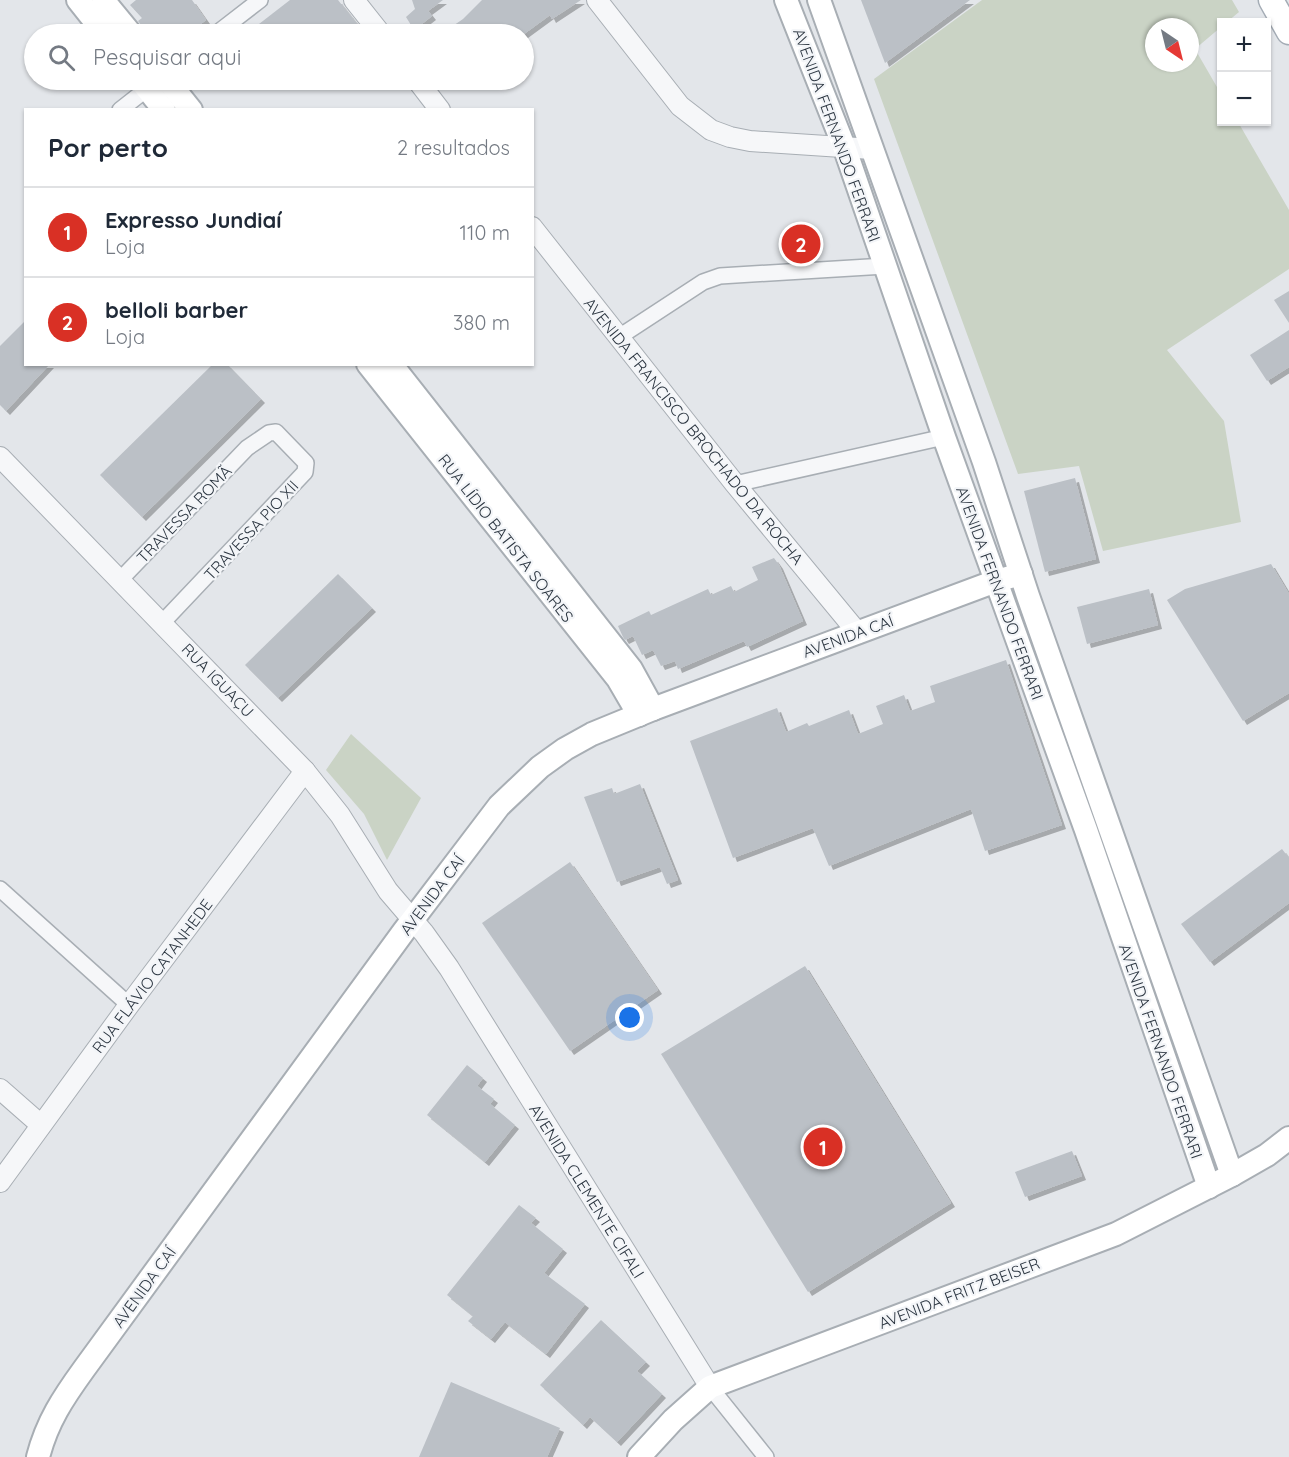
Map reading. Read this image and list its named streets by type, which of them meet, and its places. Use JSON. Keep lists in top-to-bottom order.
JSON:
{
  "streets": {
    "main road": [
      "AVENIDA FERNANDO FERRARI",
      "RUA LÍDIO BATISTA SOARES",
      "AVENIDA CAÍ",
      "AVENIDA FRITZ BEISER"
    ],
    "street": [
      "AVENIDA FRANCISCO BROCHADO DA ROCHA",
      "TRAVESSA ROMÃ",
      "TRAVESSA PIO XII",
      "RUA IGUAÇU",
      "RUA FLÁVIO CATANHEDE",
      "AVENIDA CLEMENTE CIFALI"
    ]
  },
  "crossings": [
    ["AVENIDA FERNANDO FERRARI", "AVENIDA CAÍ"],
    ["AVENIDA FERNANDO FERRARI", "AVENIDA FRITZ BEISER"],
    ["AVENIDA FRANCISCO BROCHADO DA ROCHA", "AVENIDA CAÍ"],
    ["TRAVESSA ROMÃ", "TRAVESSA PIO XII"],
    ["TRAVESSA ROMÃ", "RUA IGUAÇU"],
    ["TRAVESSA PIO XII", "RUA IGUAÇU"],
    ["RUA LÍDIO BATISTA SOARES", "AVENIDA CAÍ"],
    ["AVENIDA CAÍ", "RUA IGUAÇU"],
    ["AVENIDA CAÍ", "AVENIDA CLEMENTE CIFALI"],
    ["RUA IGUAÇU", "RUA FLÁVIO CATANHEDE"],
    ["RUA IGUAÇU", "AVENIDA CLEMENTE CIFALI"],
    ["AVENIDA CLEMENTE CIFALI", "AVENIDA FRITZ BEISER"]
  ],
  "north": "bottom right",
  "page": {
    "map_buttons": ["+", "−"],
    "search": "Pesquisar aqui",
    "heading": ["Por perto", "2 resultados"],
    "list": [
      {
        "mark": "1",
        "name": "Expresso Jundiaí",
        "note": "Loja",
        "value": "110 m"
      },
      {
        "mark": "2",
        "name": "belloli barber",
        "note": "Loja",
        "value": "380 m"
      }
    ],
    "pins": ["2", "1"]
  }
}
